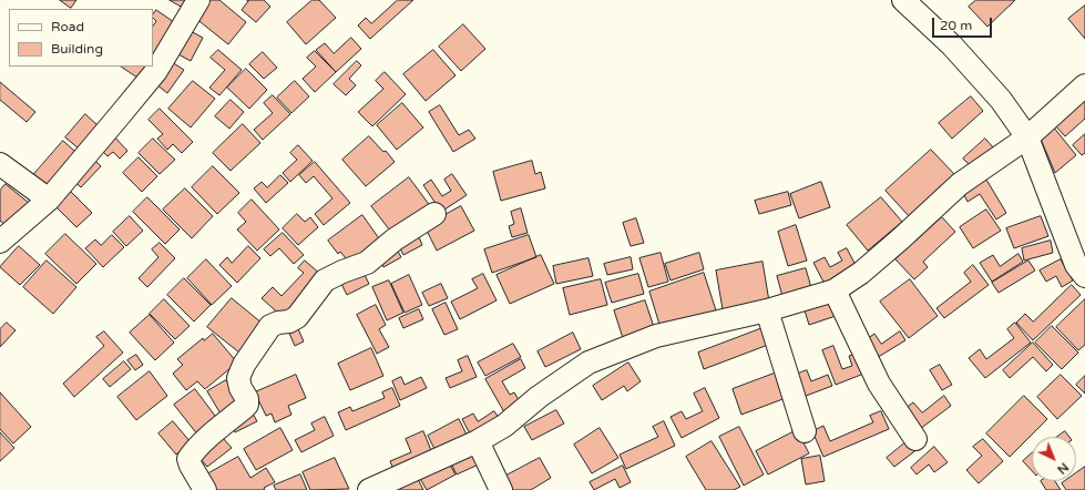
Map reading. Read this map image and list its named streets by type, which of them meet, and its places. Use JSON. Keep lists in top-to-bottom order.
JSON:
{
  "legend": ["Road", "Building"],
  "scale_bar": "20 m",
  "north": "bottom right"
}
